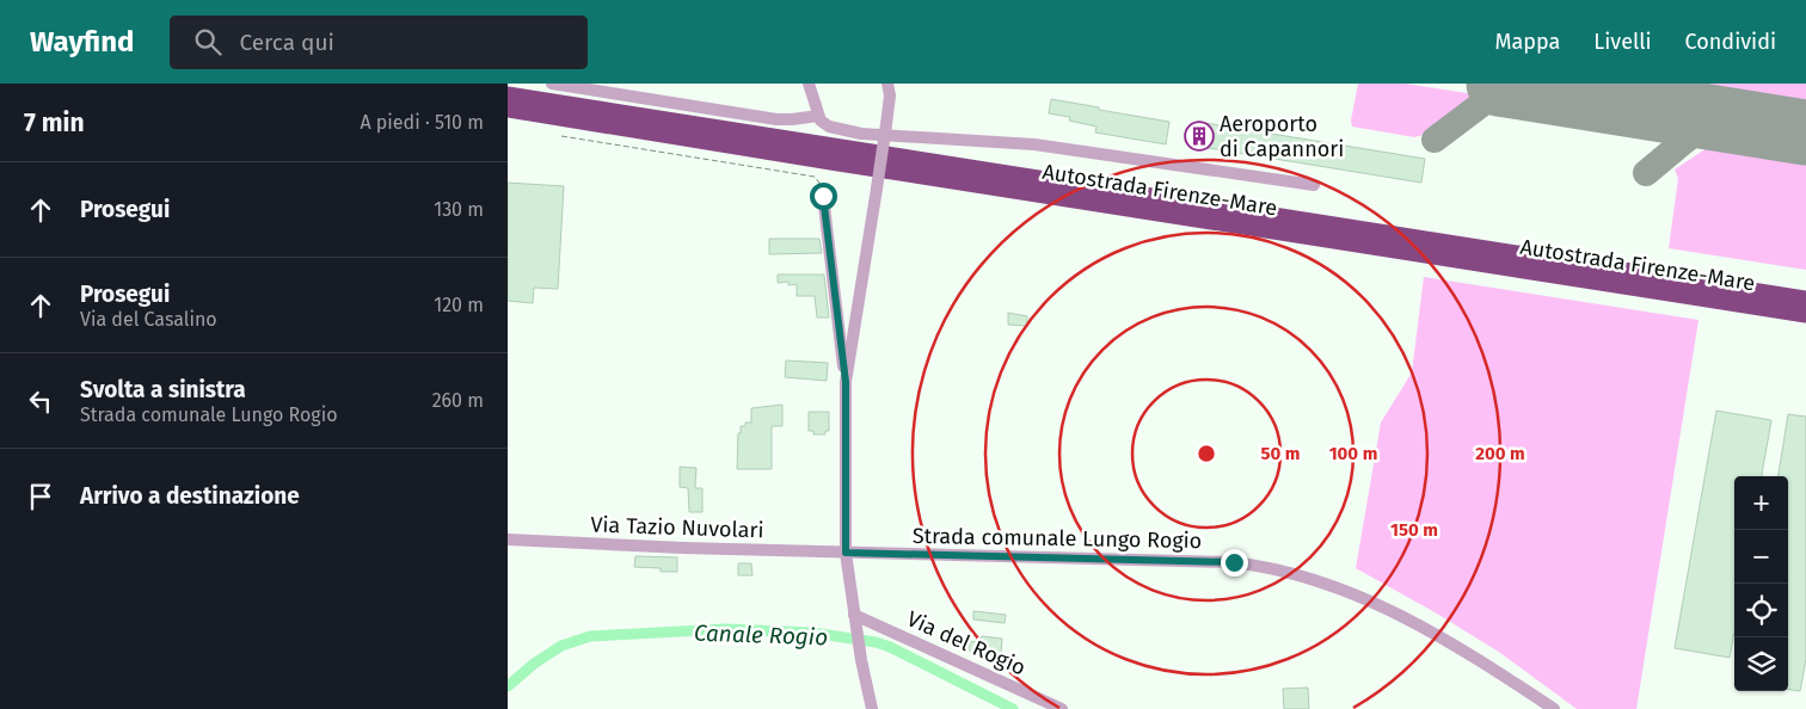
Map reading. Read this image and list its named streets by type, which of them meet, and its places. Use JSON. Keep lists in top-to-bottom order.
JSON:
{
  "streets": {
    "highway": ["Autostrada Firenze-Mare"],
    "street": ["Via Tazio Nuvolari", "Strada comunale Lungo Rogio", "Via del Rogio"]
  },
  "crossings": [
    ["Via Tazio Nuvolari", "Strada comunale Lungo Rogio"]
  ],
  "water": ["Canale Rogio"],
  "places": {
    "building": ["Aeroporto di Capannori"]
  },
  "page": {
    "header": "Wayfind",
    "search": "Cerca qui",
    "nav": ["Mappa", "Livelli", "Condividi"],
    "heading": ["7 min", "A piedi · 510 m"],
    "list": [
      ["Prosegui", "130 m"],
      ["Prosegui", "Via del Casalino", "120 m"],
      ["Svolta a sinistra", "Strada comunale Lungo Rogio", "260 m"],
      "Arrivo a destinazione"
    ],
    "map_buttons": ["+", "−"]
  },
  "rings": [
    "50 m",
    "100 m",
    "200 m",
    "150 m"
  ]
}
